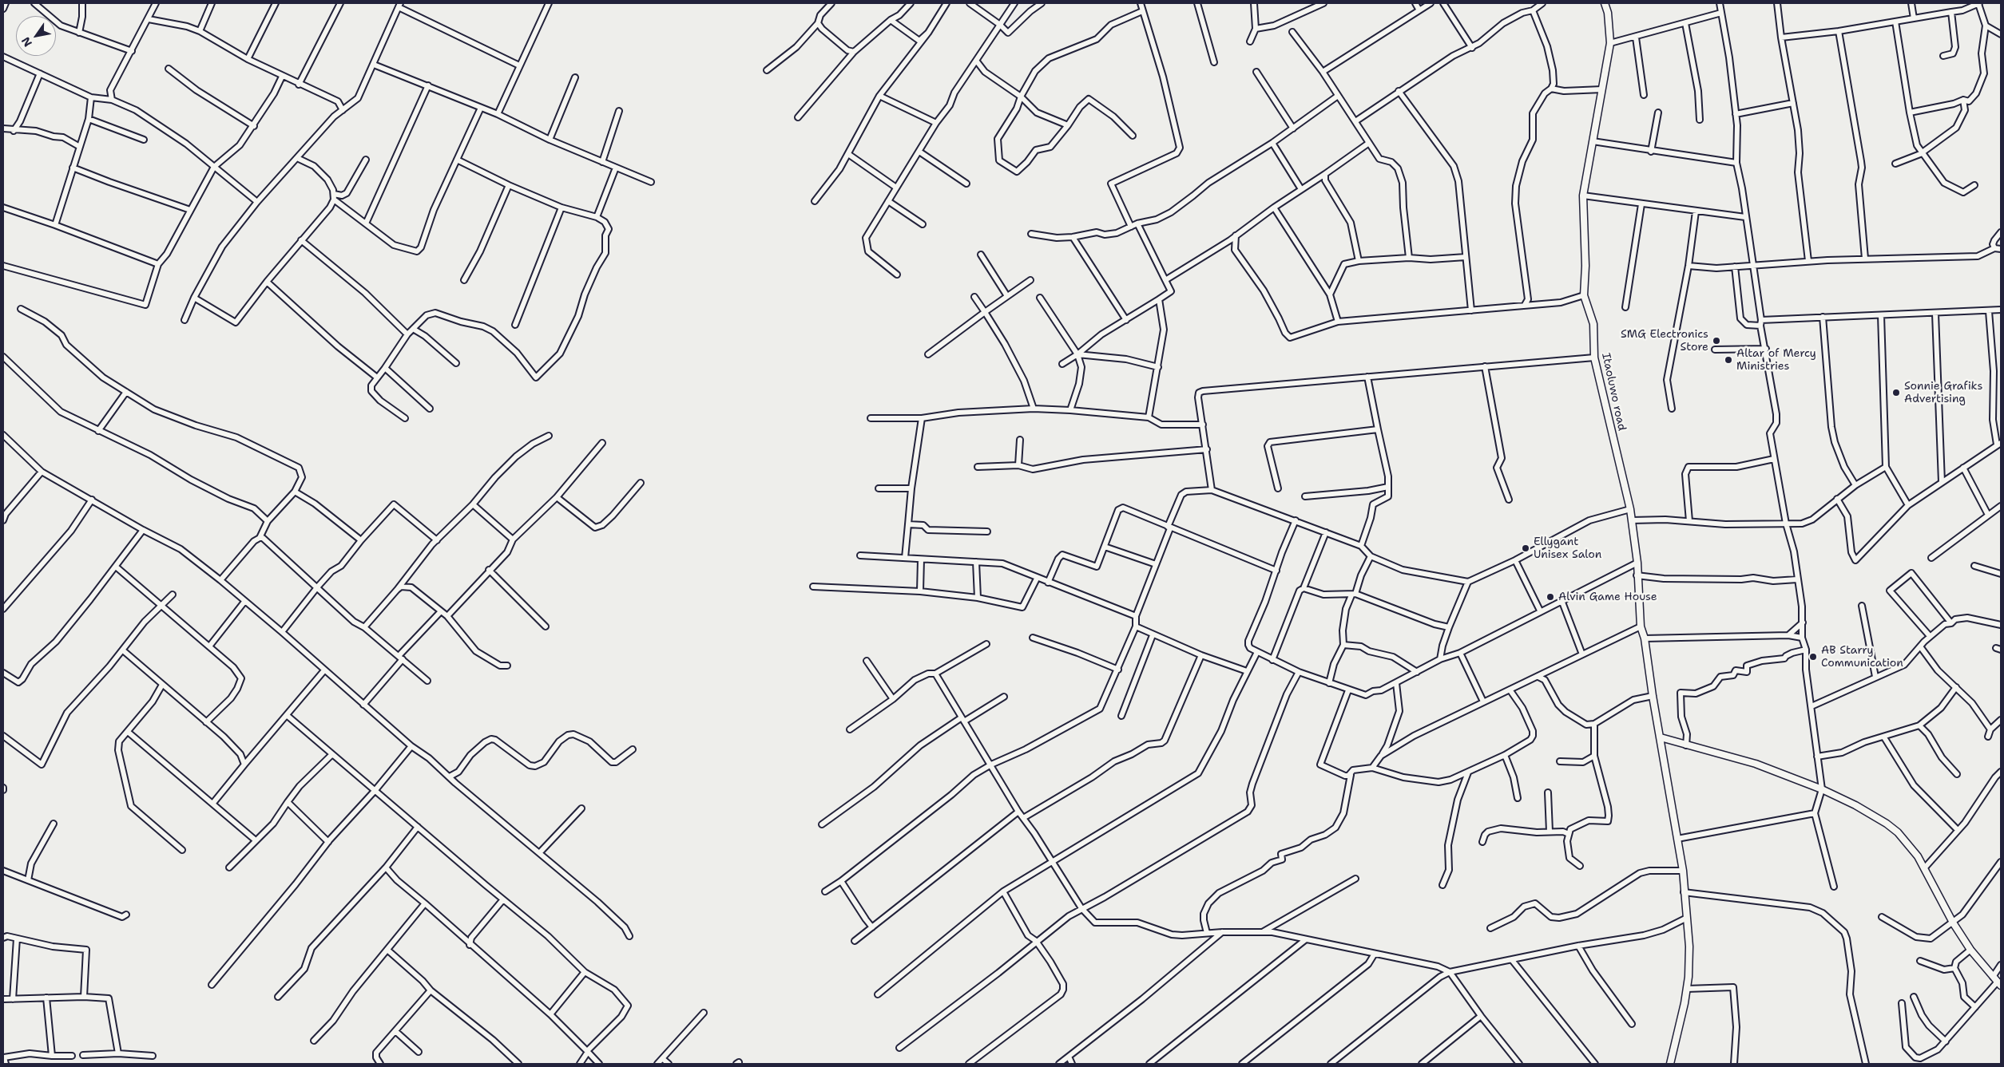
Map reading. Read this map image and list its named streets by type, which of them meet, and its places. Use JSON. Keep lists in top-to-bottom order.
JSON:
{
  "streets": {
    "street": ["Itaoluwo road"]
  },
  "places": [
    "SMG Electronics Store",
    "Altar of Mercy Ministries",
    "Sonnie Grafiks Advertising",
    "Ellygant Unisex Salon",
    "Alvin Game House",
    "AB Starry Communication"
  ],
  "north": "bottom left"
}
